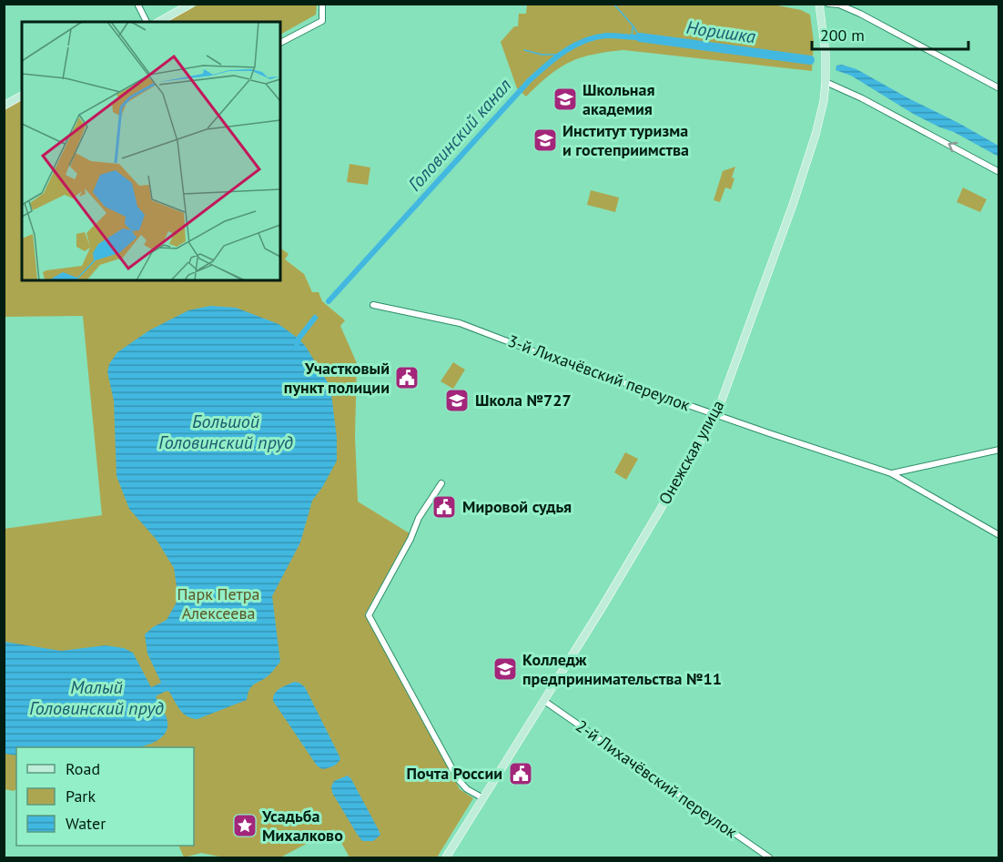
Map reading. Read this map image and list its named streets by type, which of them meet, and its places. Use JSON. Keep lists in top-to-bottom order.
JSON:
{
  "streets": {
    "main road": ["Онежская улица"],
    "street": ["3-й Лихачёвский переулок", "2-й Лихачёвский переулок"]
  },
  "crossings": [
    ["3-й Лихачёвский переулок", "Онежская улица"],
    ["Онежская улица", "2-й Лихачёвский переулок"]
  ],
  "water": [
    "Норишка",
    "Головинский канал",
    "Большой Головинский пруд",
    "Малый Головинский пруд"
  ],
  "parks": ["Парк Петра Алексеева"],
  "places": {
    "school or university": [
      "Школьная академия",
      "Институт туризма и гостеприимства",
      "Школа №727",
      "Колледж предпринимательства №11"
    ],
    "public building": ["Участковый пункт полиции", "Мировой судья", "Почта России"],
    "place": ["Усадьба Михалково"]
  },
  "legend": ["Road", "Park", "Water"],
  "scale_bar": "200 m"
}
